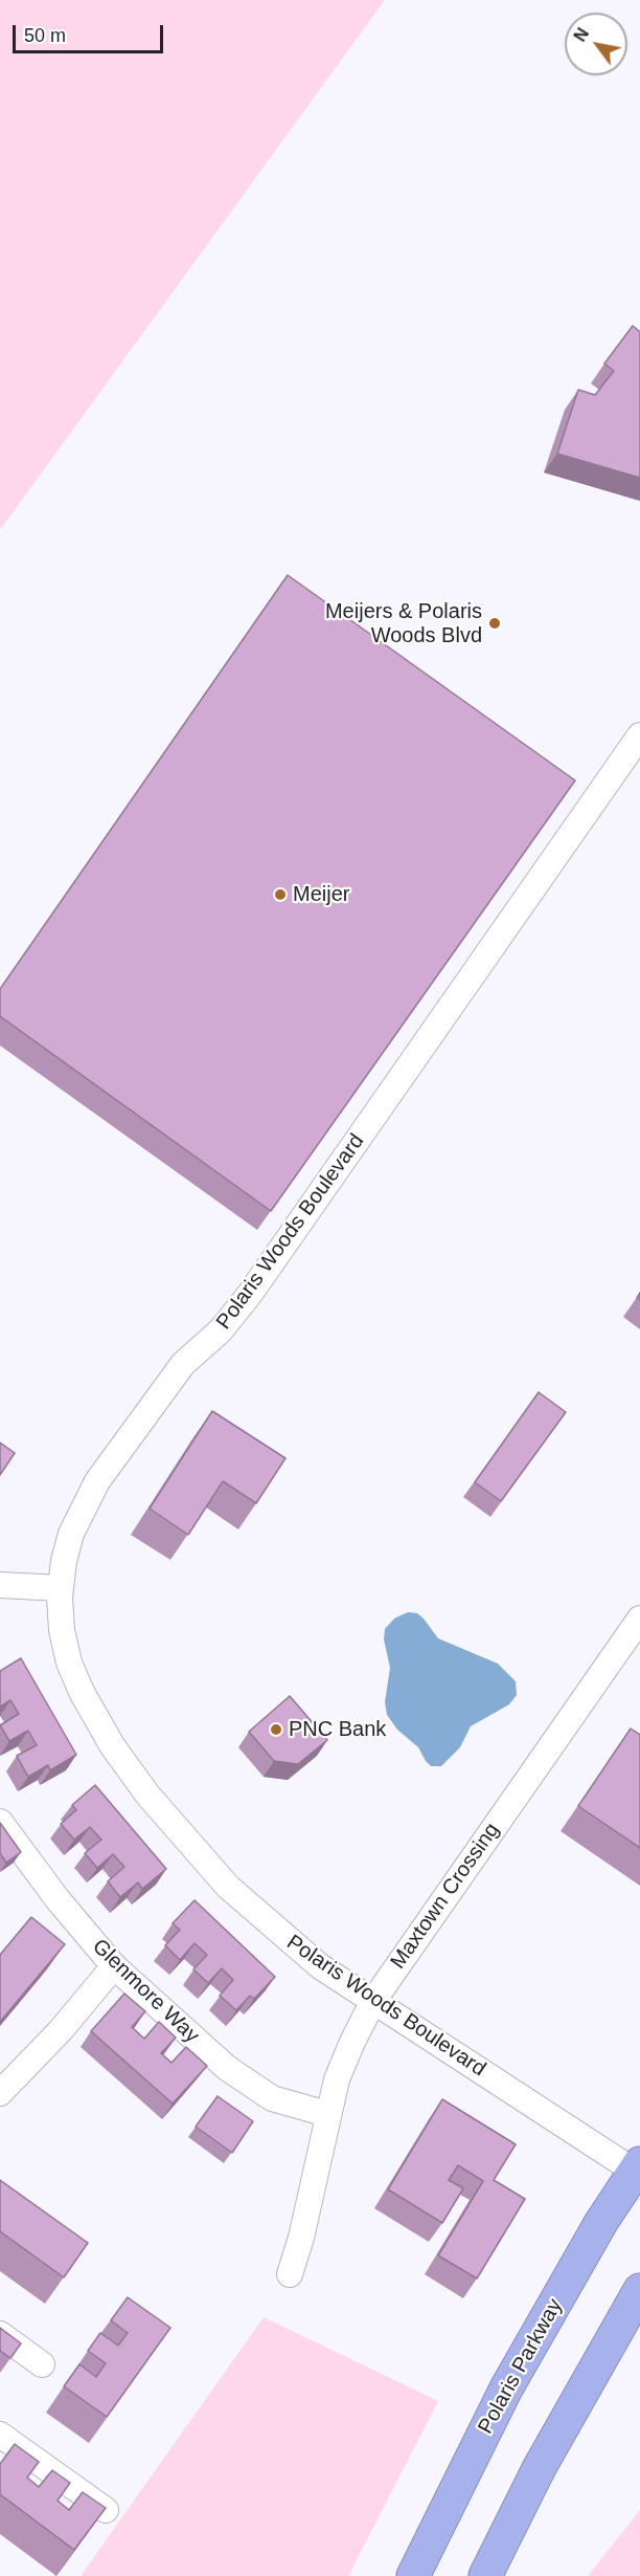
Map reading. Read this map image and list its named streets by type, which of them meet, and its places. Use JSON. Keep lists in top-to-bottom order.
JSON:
{
  "streets": {
    "main road": ["Polaris Parkway"],
    "street": ["Polaris Woods Boulevard", "Maxtown Crossing", "Glenmore Way"]
  },
  "crossings": [
    ["Polaris Woods Boulevard", "Maxtown Crossing"],
    ["Polaris Woods Boulevard", "Polaris Parkway"],
    ["Maxtown Crossing", "Glenmore Way"]
  ],
  "places": ["Meijers & Polaris Woods Blvd", "Meijer", "PNC Bank"],
  "scale_bar": "50 m",
  "north": "top left"
}
